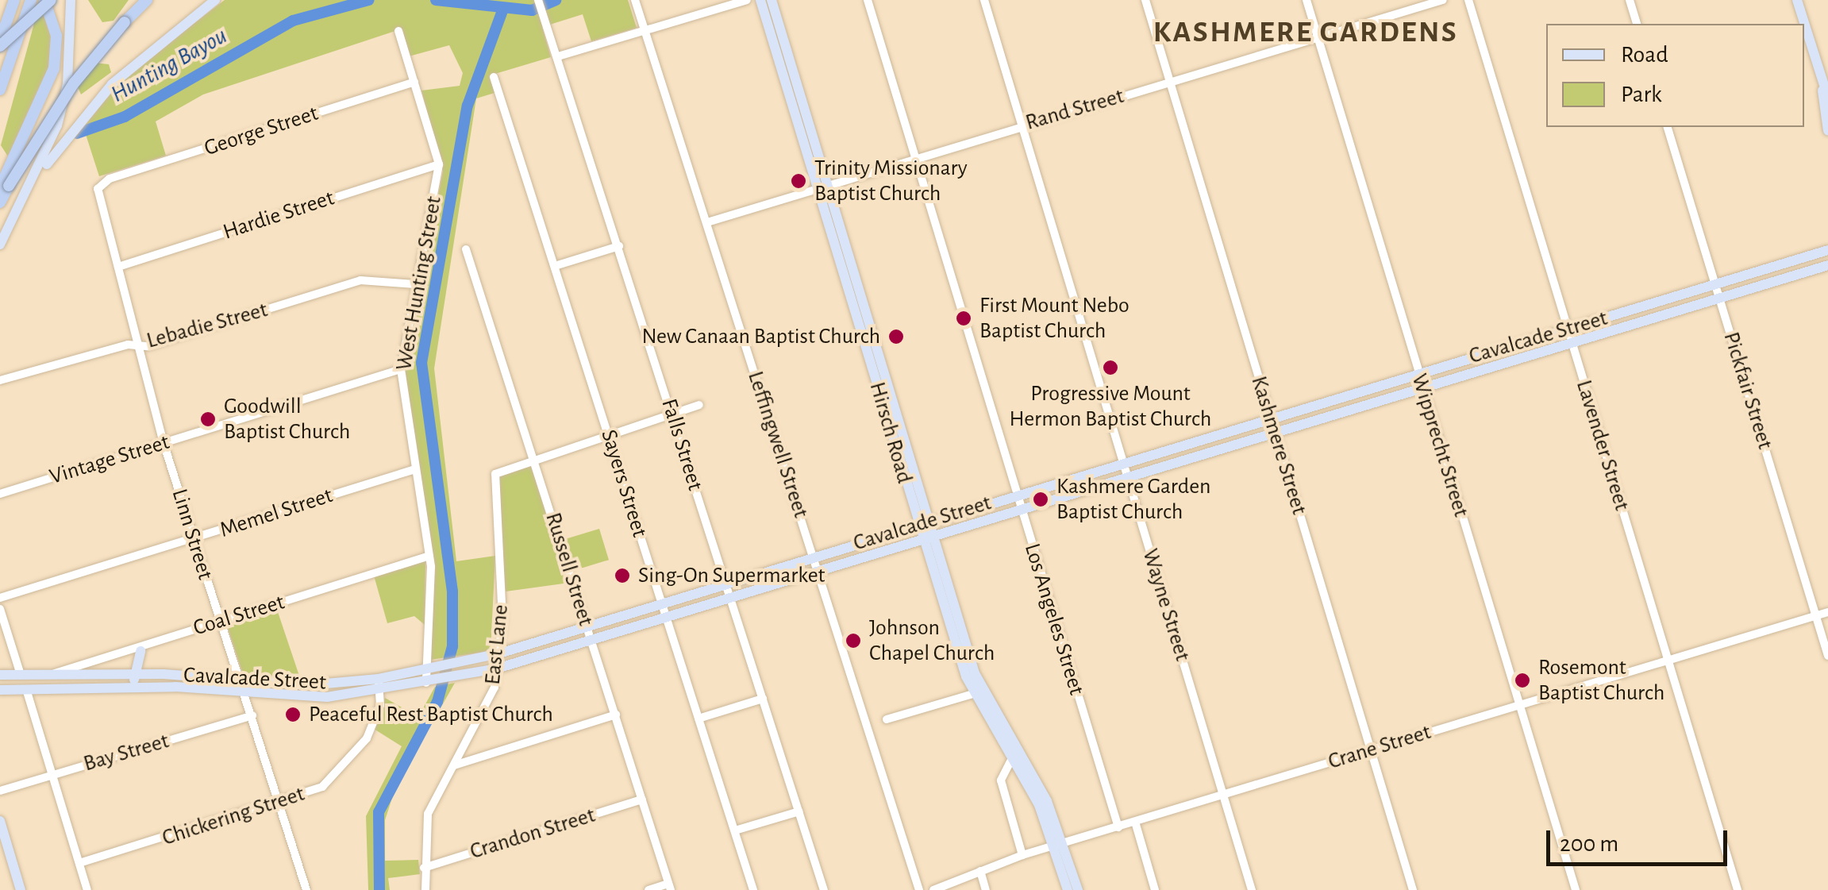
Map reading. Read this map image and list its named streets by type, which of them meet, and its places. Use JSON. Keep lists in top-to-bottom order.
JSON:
{
  "streets": {
    "main road": ["Cavalcade Street", "Hirsch Road"],
    "street": [
      "Rand Street",
      "George Street",
      "Hardie Street",
      "West Hunting Street",
      "Lebadie Street",
      "Pickfair Street",
      "Falls Street",
      "Leffingwell Street",
      "Kashmere Street",
      "Wipprecht Street",
      "Lavender Street",
      "Vintage Street",
      "Sayers Street",
      "Memel Street",
      "Linn Street",
      "Russell Street",
      "Wayne Street",
      "Coal Street",
      "Los Angeles Street",
      "East Lane",
      "Crane Street",
      "Bay Street",
      "Chickering Street",
      "Crandon Street"
    ]
  },
  "crossings": [
    ["Rand Street", "Hirsch Road"],
    ["Rand Street", "Leffingwell Street"],
    ["Rand Street", "Kashmere Street"],
    ["Rand Street", "Wipprecht Street"],
    ["Rand Street", "Wayne Street"],
    ["Rand Street", "Los Angeles Street"],
    ["George Street", "West Hunting Street"],
    ["George Street", "Linn Street"],
    ["Hardie Street", "West Hunting Street"],
    ["Hardie Street", "Linn Street"],
    ["West Hunting Street", "Lebadie Street"],
    ["West Hunting Street", "Cavalcade Street"],
    ["West Hunting Street", "Vintage Street"],
    ["West Hunting Street", "Memel Street"],
    ["West Hunting Street", "Coal Street"],
    ["Lebadie Street", "Linn Street"],
    ["Cavalcade Street", "Pickfair Street"],
    ["Cavalcade Street", "Hirsch Road"],
    ["Cavalcade Street", "Falls Street"],
    ["Cavalcade Street", "Leffingwell Street"],
    ["Cavalcade Street", "Kashmere Street"],
    ["Cavalcade Street", "Wipprecht Street"],
    ["Cavalcade Street", "Lavender Street"],
    ["Cavalcade Street", "Sayers Street"],
    ["Cavalcade Street", "Linn Street"],
    ["Cavalcade Street", "Russell Street"],
    ["Cavalcade Street", "Wayne Street"],
    ["Cavalcade Street", "Coal Street"],
    ["Cavalcade Street", "Los Angeles Street"],
    ["Cavalcade Street", "East Lane"],
    ["Cavalcade Street", "Chickering Street"],
    ["Pickfair Street", "Crane Street"],
    ["Hirsch Road", "Crane Street"],
    ["Falls Street", "East Lane"],
    ["Kashmere Street", "Crane Street"],
    ["Wipprecht Street", "Crane Street"],
    ["Lavender Street", "Crane Street"],
    ["Vintage Street", "Linn Street"],
    ["Sayers Street", "East Lane"],
    ["Memel Street", "Linn Street"],
    ["Linn Street", "Coal Street"],
    ["Linn Street", "Bay Street"],
    ["Linn Street", "Chickering Street"],
    ["Russell Street", "East Lane"],
    ["Russell Street", "Crandon Street"],
    ["Wayne Street", "Crane Street"],
    ["Los Angeles Street", "Crane Street"],
    ["East Lane", "Crandon Street"]
  ],
  "districts": ["KASHMERE GARDENS"],
  "water": ["Hunting Bayou"],
  "places": [
    "Trinity Missionary Baptist Church",
    "First Mount Nebo Baptist Church",
    "New Canaan Baptist Church",
    "Progressive Mount Hermon Baptist Church",
    "Goodwill Baptist Church",
    "Kashmere Garden Baptist Church",
    "Sing-On Supermarket",
    "Johnson Chapel Church",
    "Rosemont Baptist Church",
    "Peaceful Rest Baptist Church"
  ],
  "legend": ["Road", "Park"],
  "scale_bar": "200 m"
}
